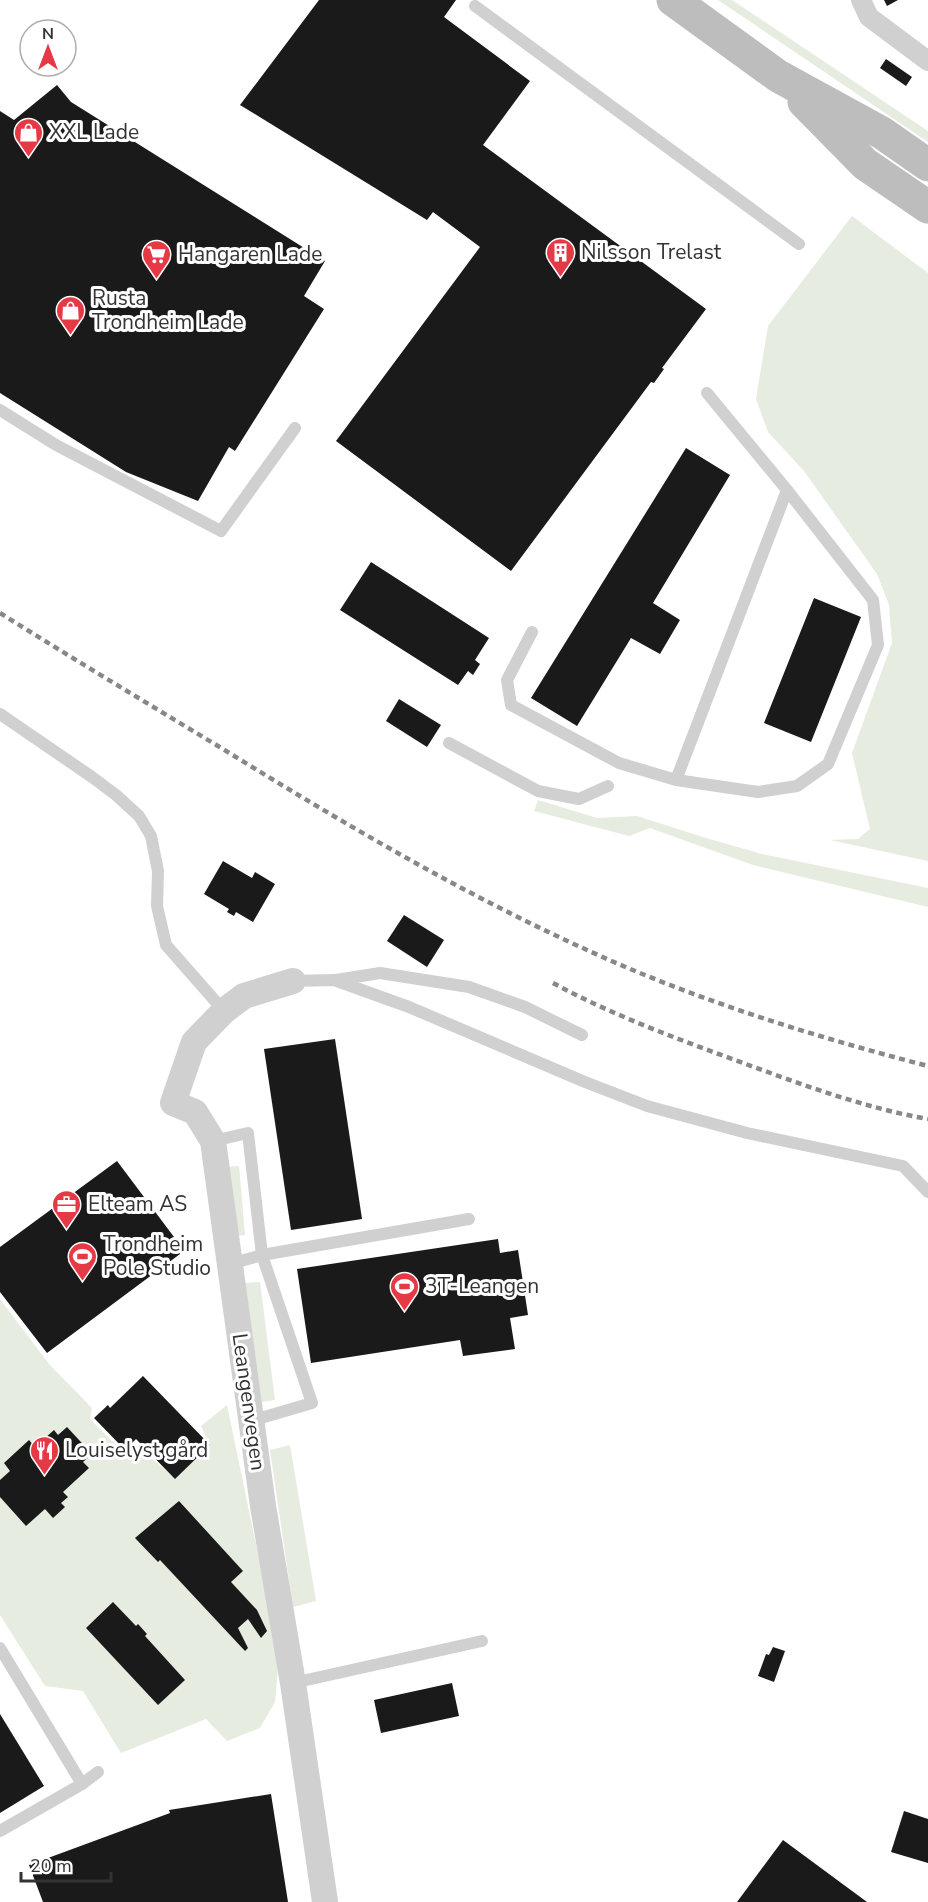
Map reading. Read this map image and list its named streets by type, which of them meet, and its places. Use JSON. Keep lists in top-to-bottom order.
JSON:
{
  "streets": {
    "street": ["Leangenvegen"]
  },
  "places": {
    "shop": ["XXL Lade", "Rusta Trondheim Lade"],
    "building": ["Nilsson Trelast"],
    "supermarket": ["Hangaren Lade"],
    "office": ["Elteam AS"],
    "sports": ["Trondheim Pole Studio", "3T-Leangen"],
    "restaurant": ["Louiselyst gård"]
  },
  "scale_bar": "20 m",
  "north": "top"
}
